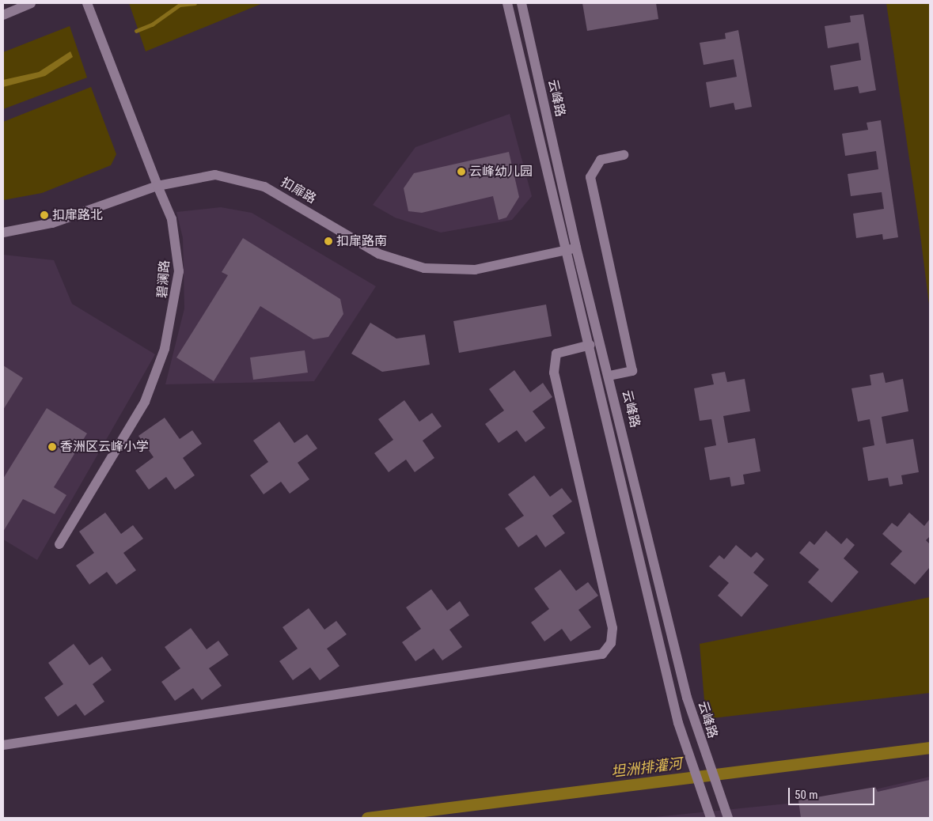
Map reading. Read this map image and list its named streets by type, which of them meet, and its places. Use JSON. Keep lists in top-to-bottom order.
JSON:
{
  "streets": {
    "street": ["云峰路", "扣扉路", "碧澜路"]
  },
  "crossings": [
    ["云峰路", "扣扉路"],
    ["扣扉路", "碧澜路"]
  ],
  "water": ["坦洲排灌河"],
  "places": [
    "云峰幼儿园",
    "扣扉路北",
    "扣扉路南",
    "香洲区云峰小学"
  ],
  "scale_bar": "50 m"
}
